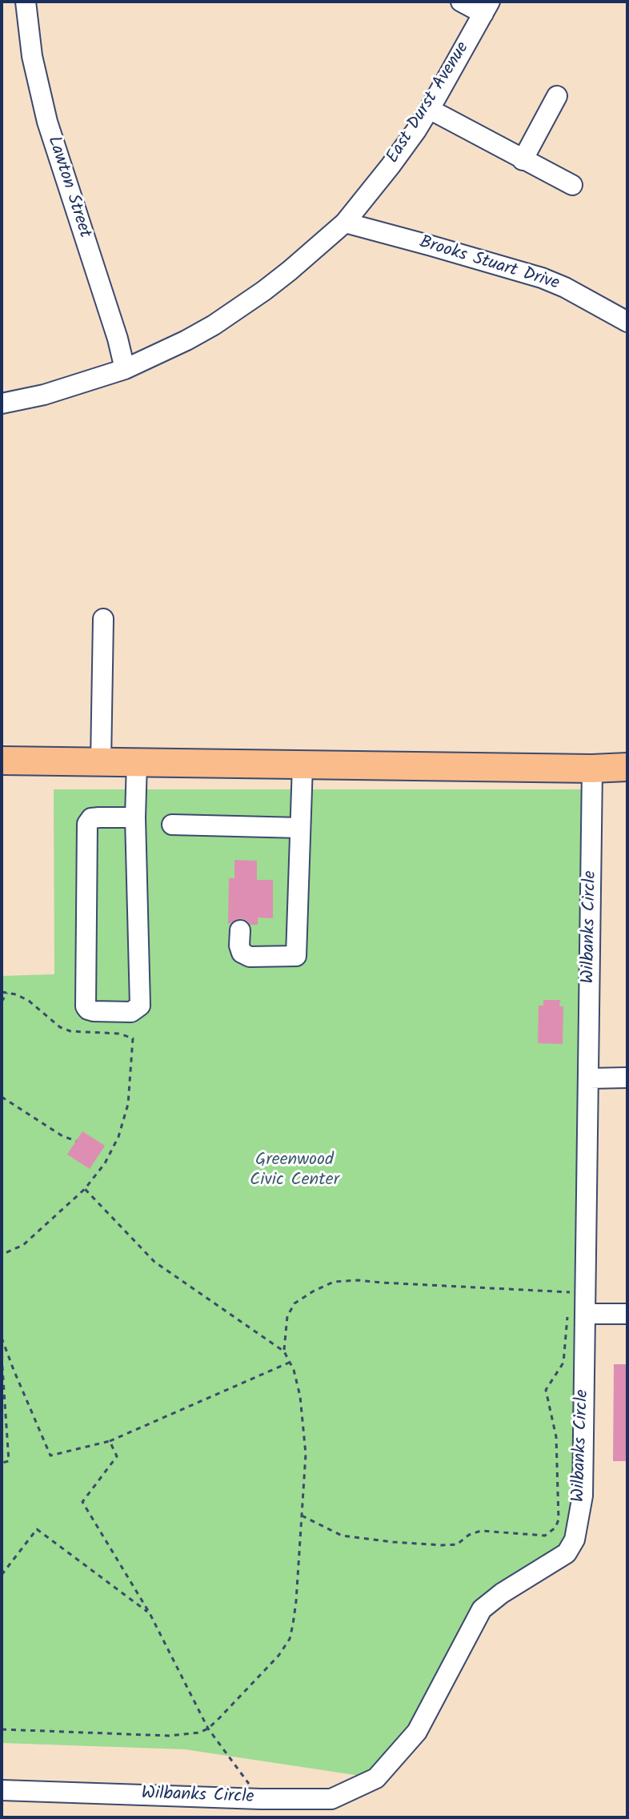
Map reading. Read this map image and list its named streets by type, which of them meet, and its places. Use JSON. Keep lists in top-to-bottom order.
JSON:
{
  "streets": {
    "street": [
      "East Durst Avenue",
      "Lawton Street",
      "Brooks Stuart Drive",
      "Wilbanks Circle"
    ]
  },
  "crossings": [
    ["East Durst Avenue", "Lawton Street"],
    ["East Durst Avenue", "Brooks Stuart Drive"]
  ],
  "parks": ["Greenwood Civic Center"]
}
